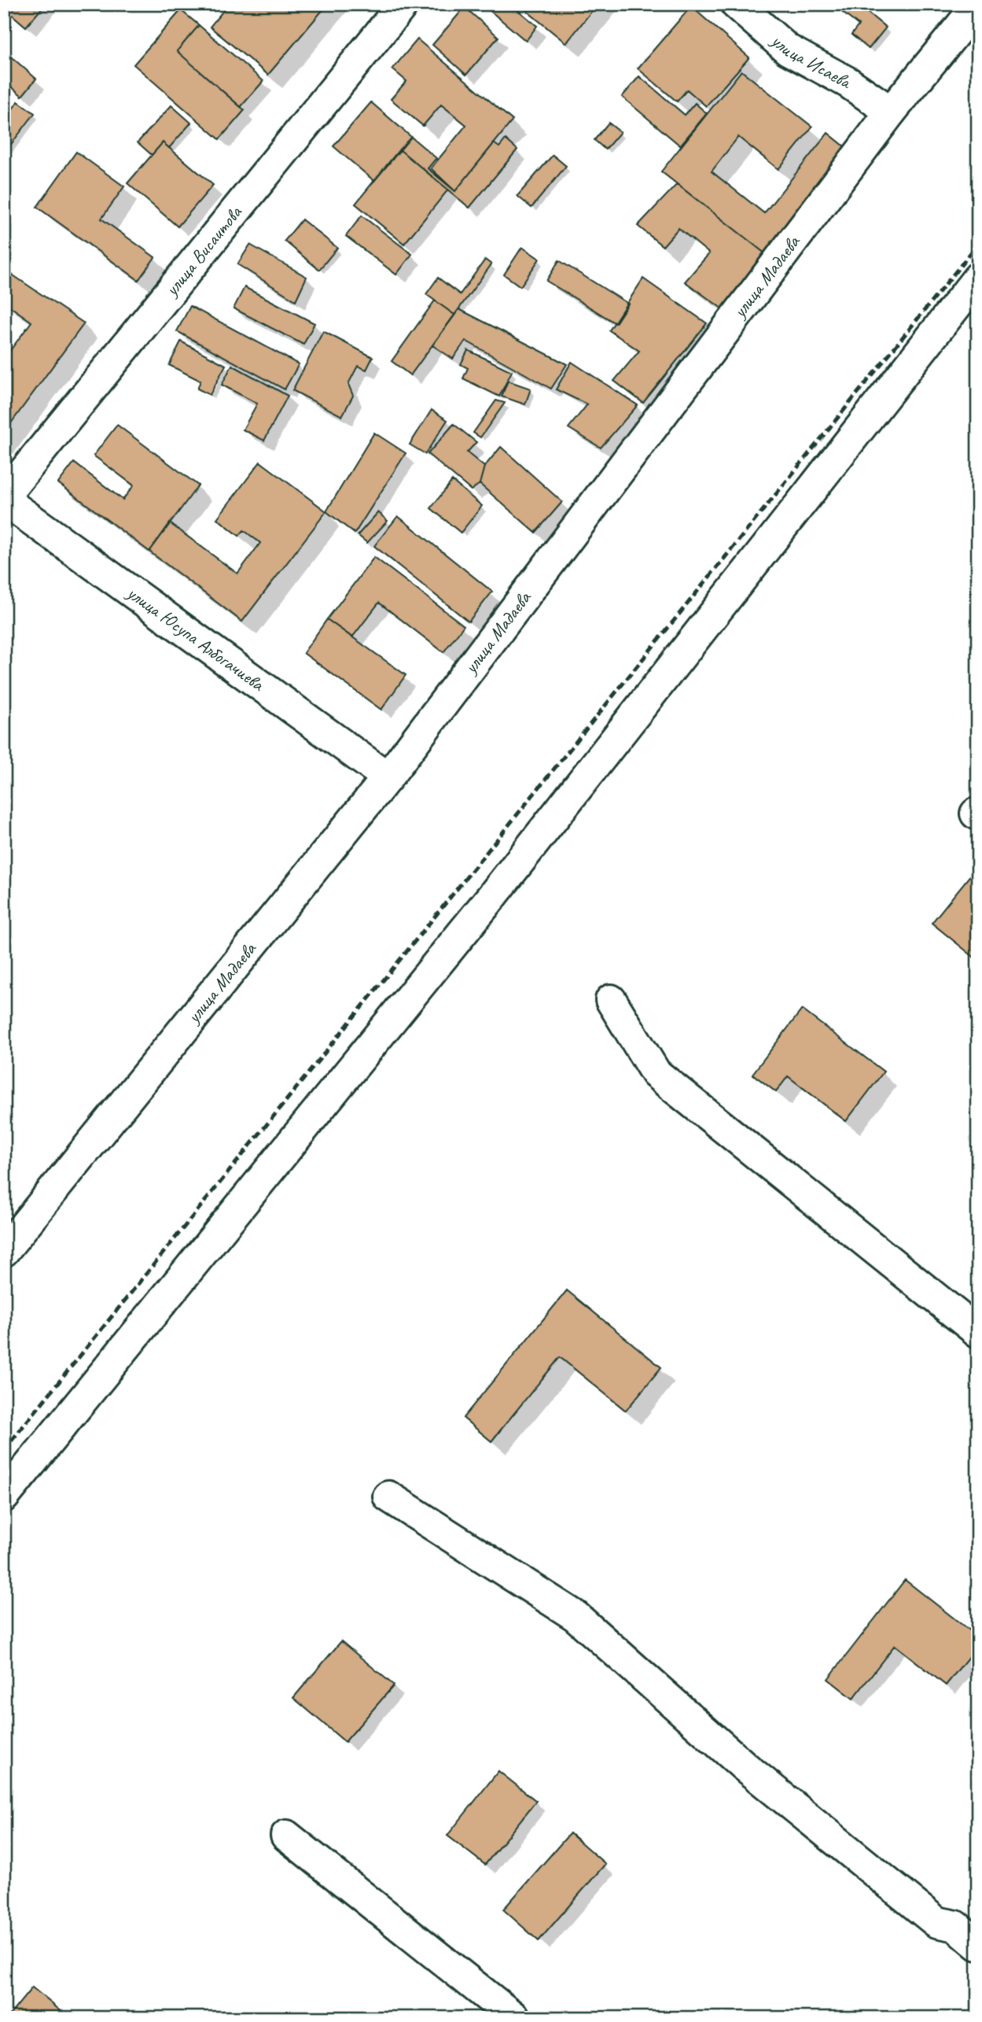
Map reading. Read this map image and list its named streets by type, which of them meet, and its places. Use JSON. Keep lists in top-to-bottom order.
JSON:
{
  "streets": {
    "street": [
      "улица Исаева",
      "улица Висаитова",
      "улица Мадаева",
      "улица Юсупа Албогачиева"
    ]
  },
  "crossings": [
    ["улица Исаева", "улица Мадаева"],
    ["улица Висаитова", "улица Юсупа Албогачиева"],
    ["улица Мадаева", "улица Юсупа Албогачиева"]
  ]
}
